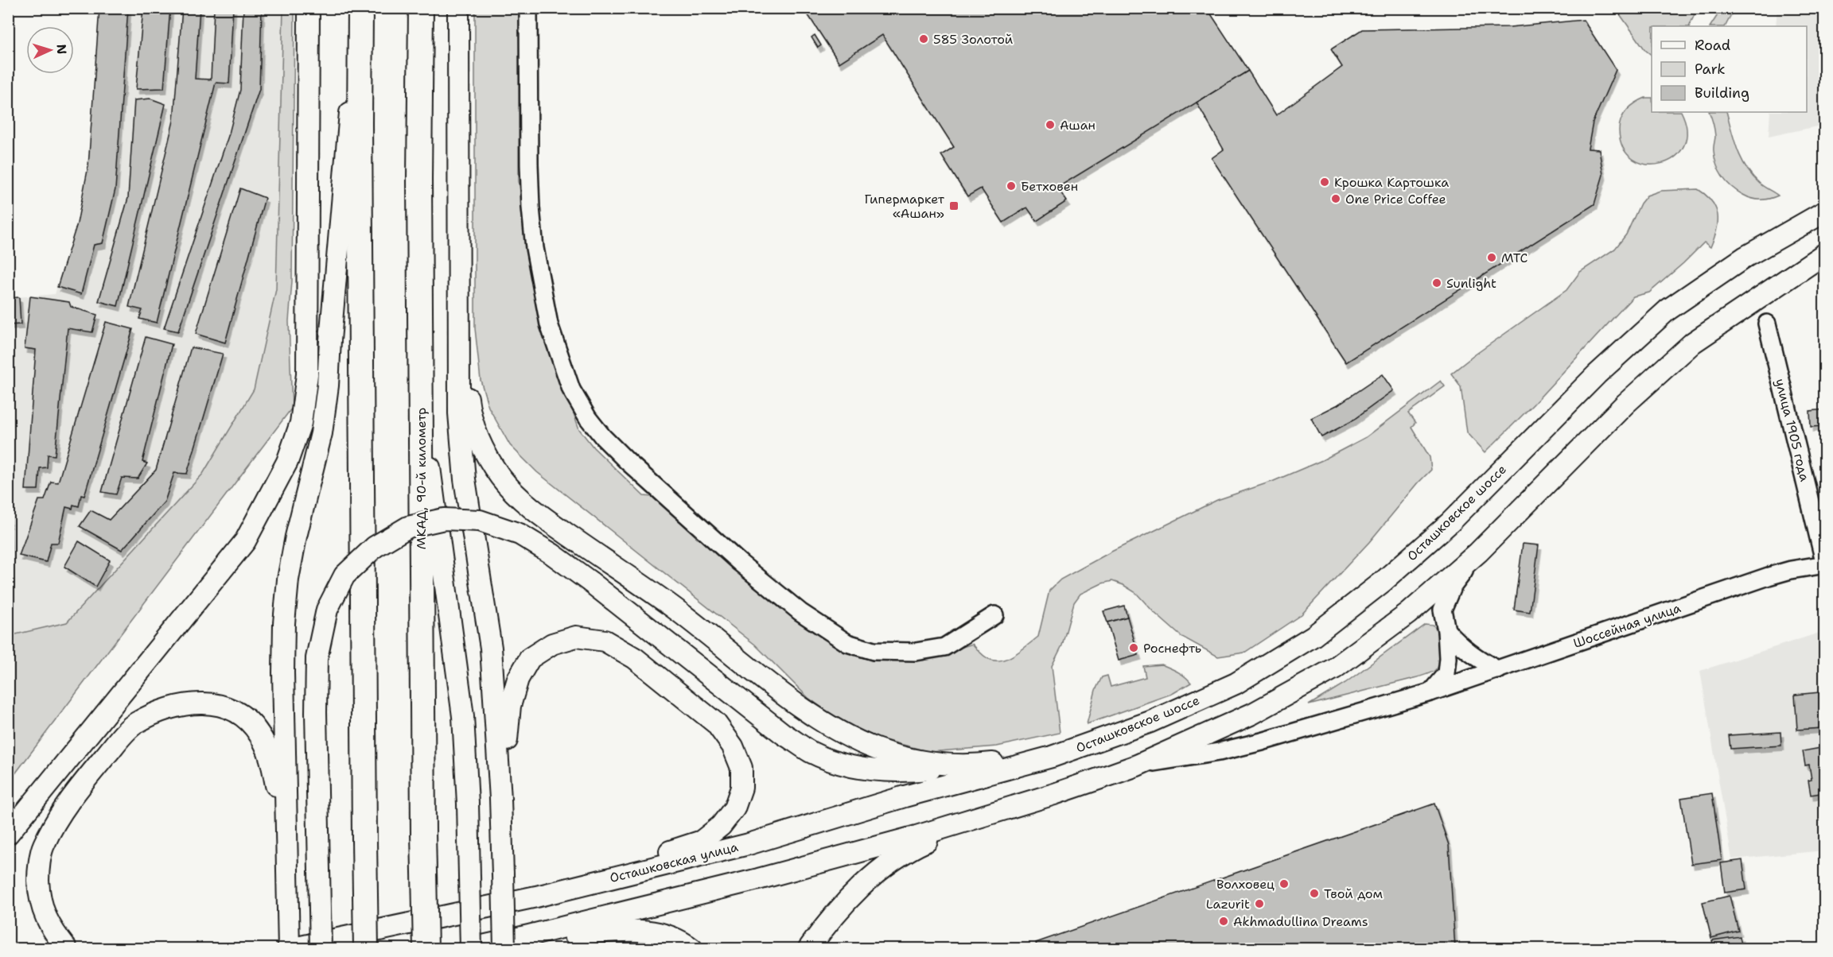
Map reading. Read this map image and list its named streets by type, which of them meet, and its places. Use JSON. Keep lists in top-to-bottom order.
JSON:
{
  "streets": {
    "highway": ["МКАД, 90-й километр"],
    "main road": ["Осташковское шоссе", "Осташковская улица"],
    "street": ["улица 1905 года", "Шоссейная улица"]
  },
  "crossings": [
    ["улица 1905 года", "Шоссейная улица"],
    ["Осташковское шоссе", "Осташковская улица"]
  ],
  "places": {
    "other": [
      "585 Золотой",
      "Ашан",
      "Крошка Картошка",
      "Бетховен",
      "One Price Coffee",
      "МТС",
      "Sunlight",
      "Роснефть",
      "Волховец",
      "Твой дом",
      "Lazurit",
      "Akhmadullina Dreams"
    ],
    "transit": ["Гипермаркет «Ашан»"]
  },
  "legend": ["Road", "Park", "Building"],
  "north": "right"
}
